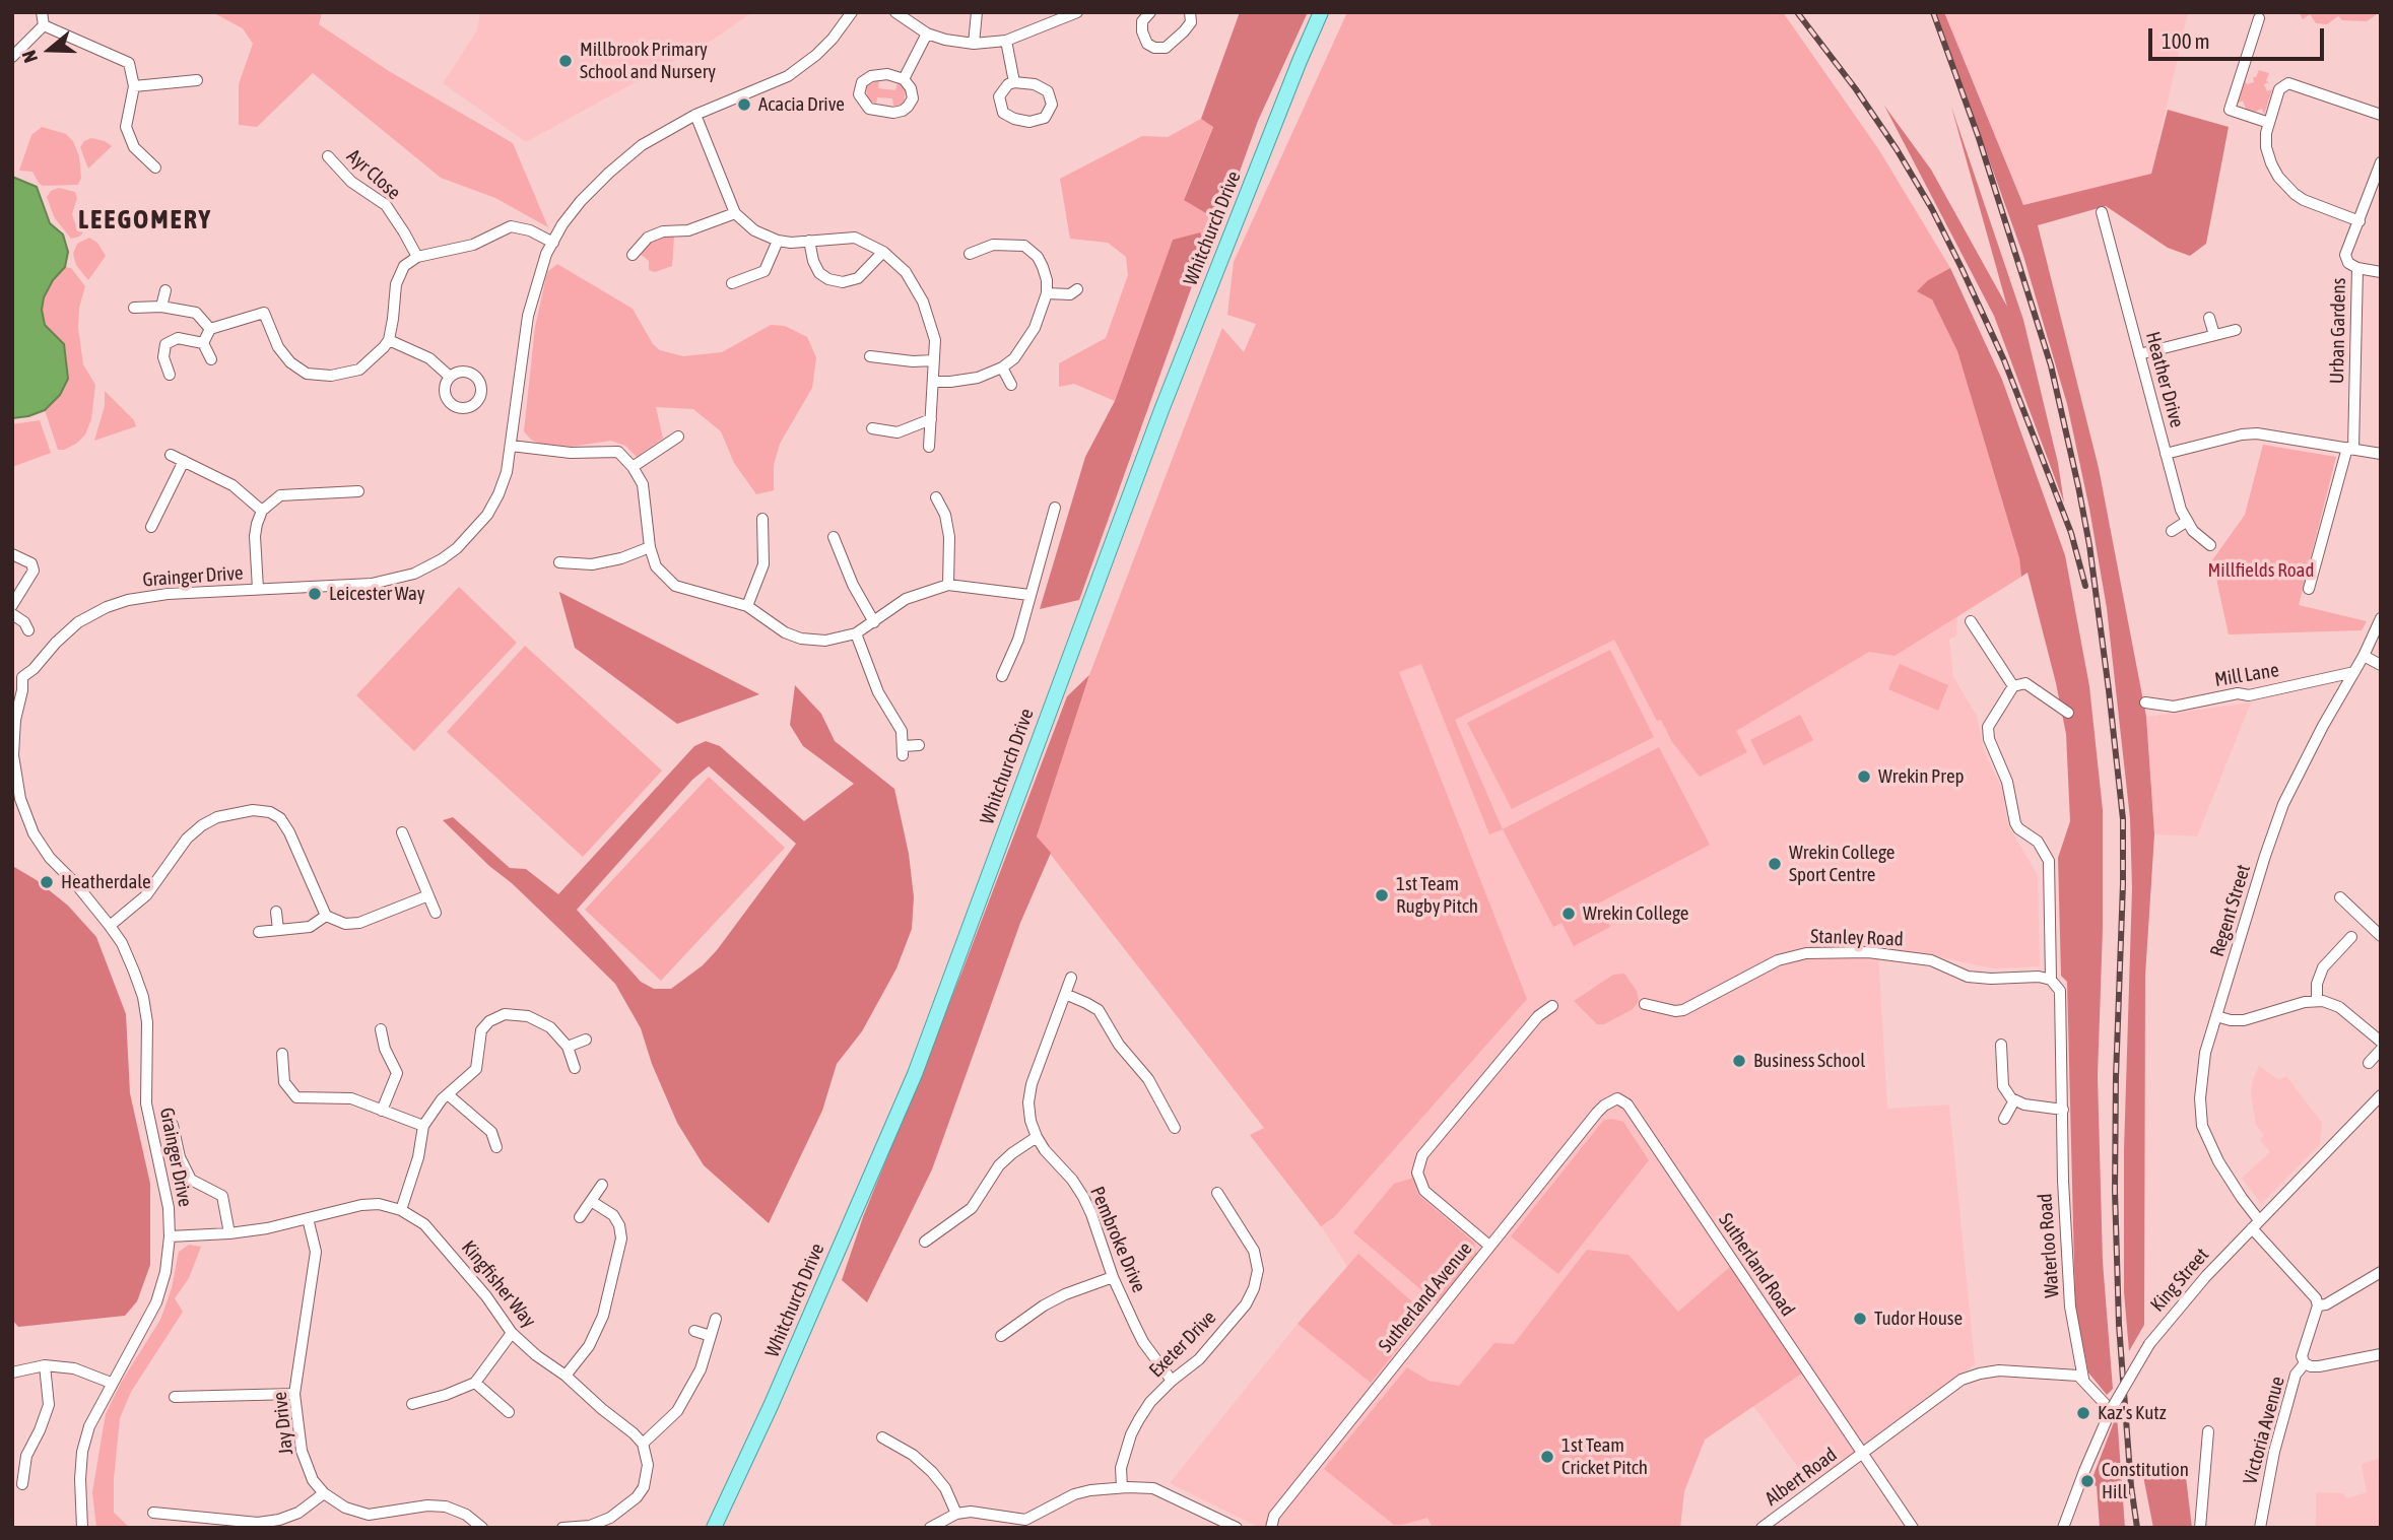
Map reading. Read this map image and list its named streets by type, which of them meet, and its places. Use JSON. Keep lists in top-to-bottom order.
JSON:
{
  "streets": {
    "main road": ["Whitchurch Drive"],
    "street": [
      "Ayr Close",
      "Urban Gardens",
      "Heather Drive",
      "Grainger Drive",
      "Mill Lane",
      "Regent Street",
      "Stanley Road",
      "Pembroke Drive",
      "Waterloo Road",
      "Sutherland Road",
      "King Street",
      "Kingfisher Way",
      "Sutherland Avenue",
      "Exeter Drive",
      "Jay Drive",
      "Victoria Avenue",
      "Albert Road"
    ]
  },
  "crossings": [
    ["Grainger Drive", "Kingfisher Way"],
    ["Mill Lane", "Regent Street"],
    ["Regent Street", "King Street"],
    ["Stanley Road", "Waterloo Road"],
    ["Pembroke Drive", "Exeter Drive"],
    ["Sutherland Road", "Sutherland Avenue"],
    ["Sutherland Road", "Albert Road"],
    ["Kingfisher Way", "Jay Drive"]
  ],
  "districts": ["LEEGOMERY"],
  "parks": ["Millfields Road"],
  "places": [
    "Millbrook Primary School and Nursery",
    "Acacia Drive",
    "Leicester Way",
    "Wrekin Prep",
    "Wrekin College Sport Centre",
    "Heatherdale",
    "1st Team Rugby Pitch",
    "Wrekin College",
    "Business School",
    "Tudor House",
    "Kaz's Kutz",
    "1st Team Cricket Pitch",
    "Constitution Hill"
  ],
  "scale_bar": "100 m",
  "north": "left"
}
